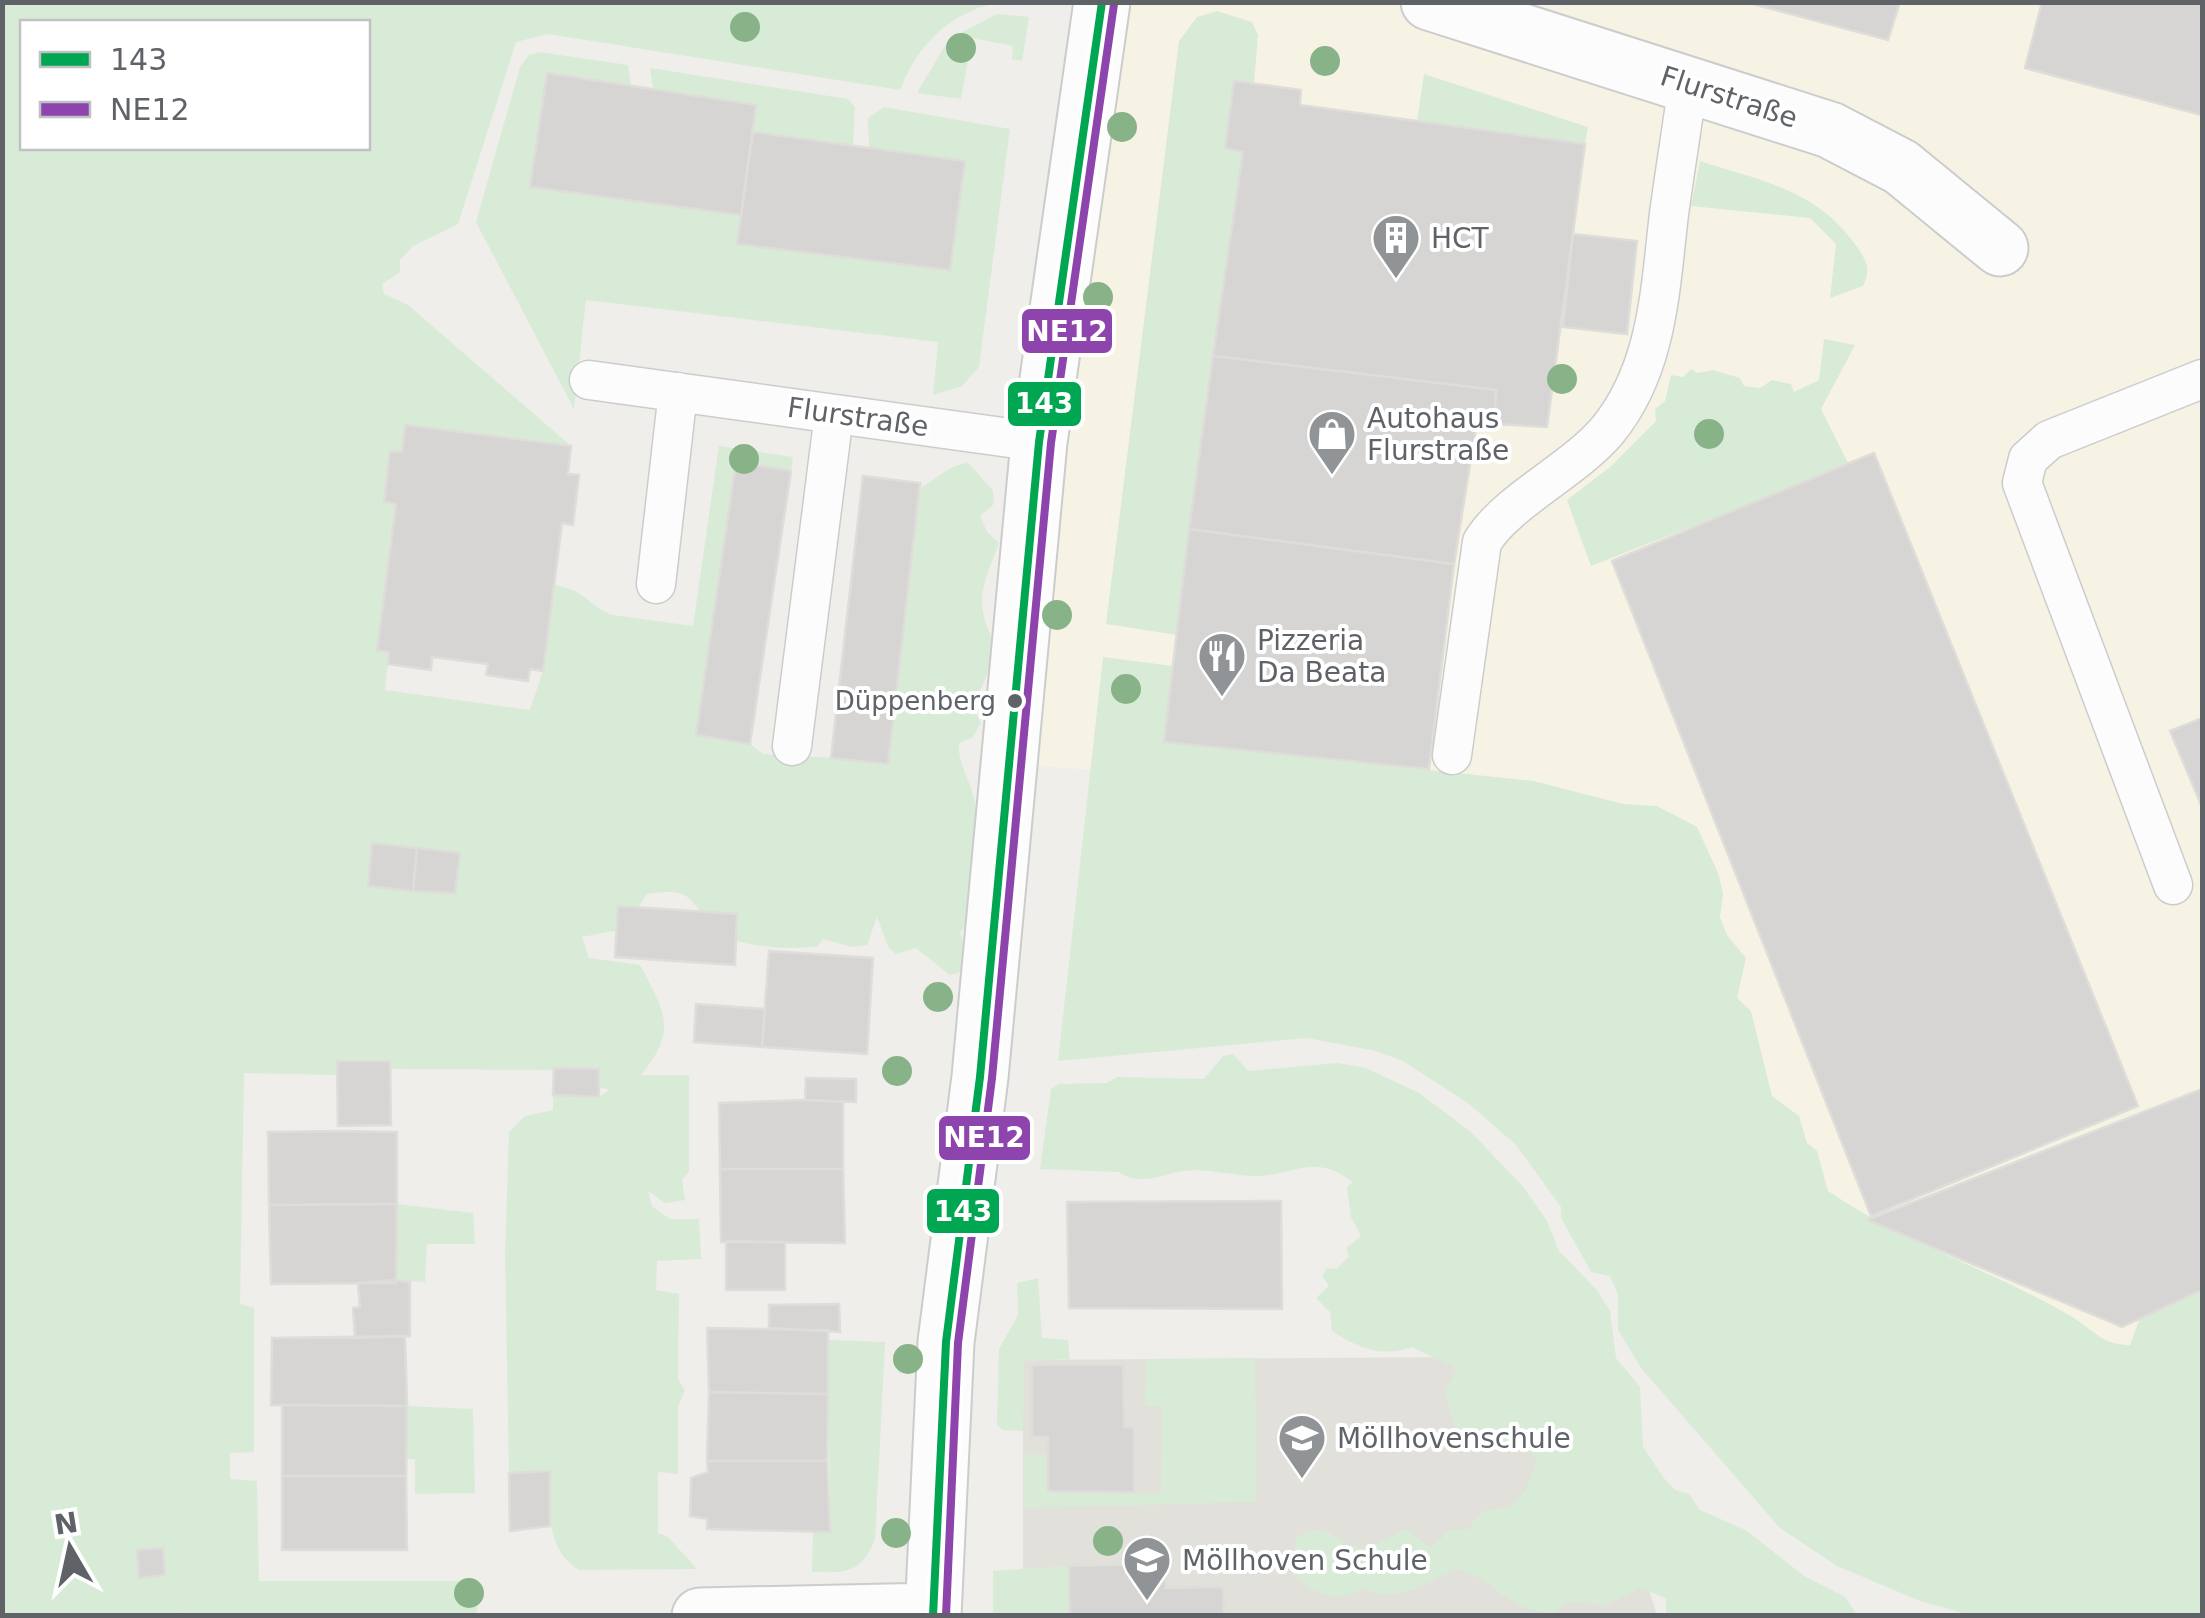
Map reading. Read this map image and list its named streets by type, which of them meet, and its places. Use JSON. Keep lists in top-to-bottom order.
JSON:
{
  "streets": {
    "street": ["Flurstraße"]
  },
  "places": {
    "building": ["HCT"],
    "shop": ["Autohaus Flurstraße"],
    "restaurant": ["Pizzeria Da Beata"],
    "other": ["Düppenberg"],
    "school or university": ["Möllhovenschule", "Möllhoven Schule"]
  },
  "lines": ["transit line 143", "transit line NE12"],
  "legend": ["143", "NE12"],
  "north": "top"
}
